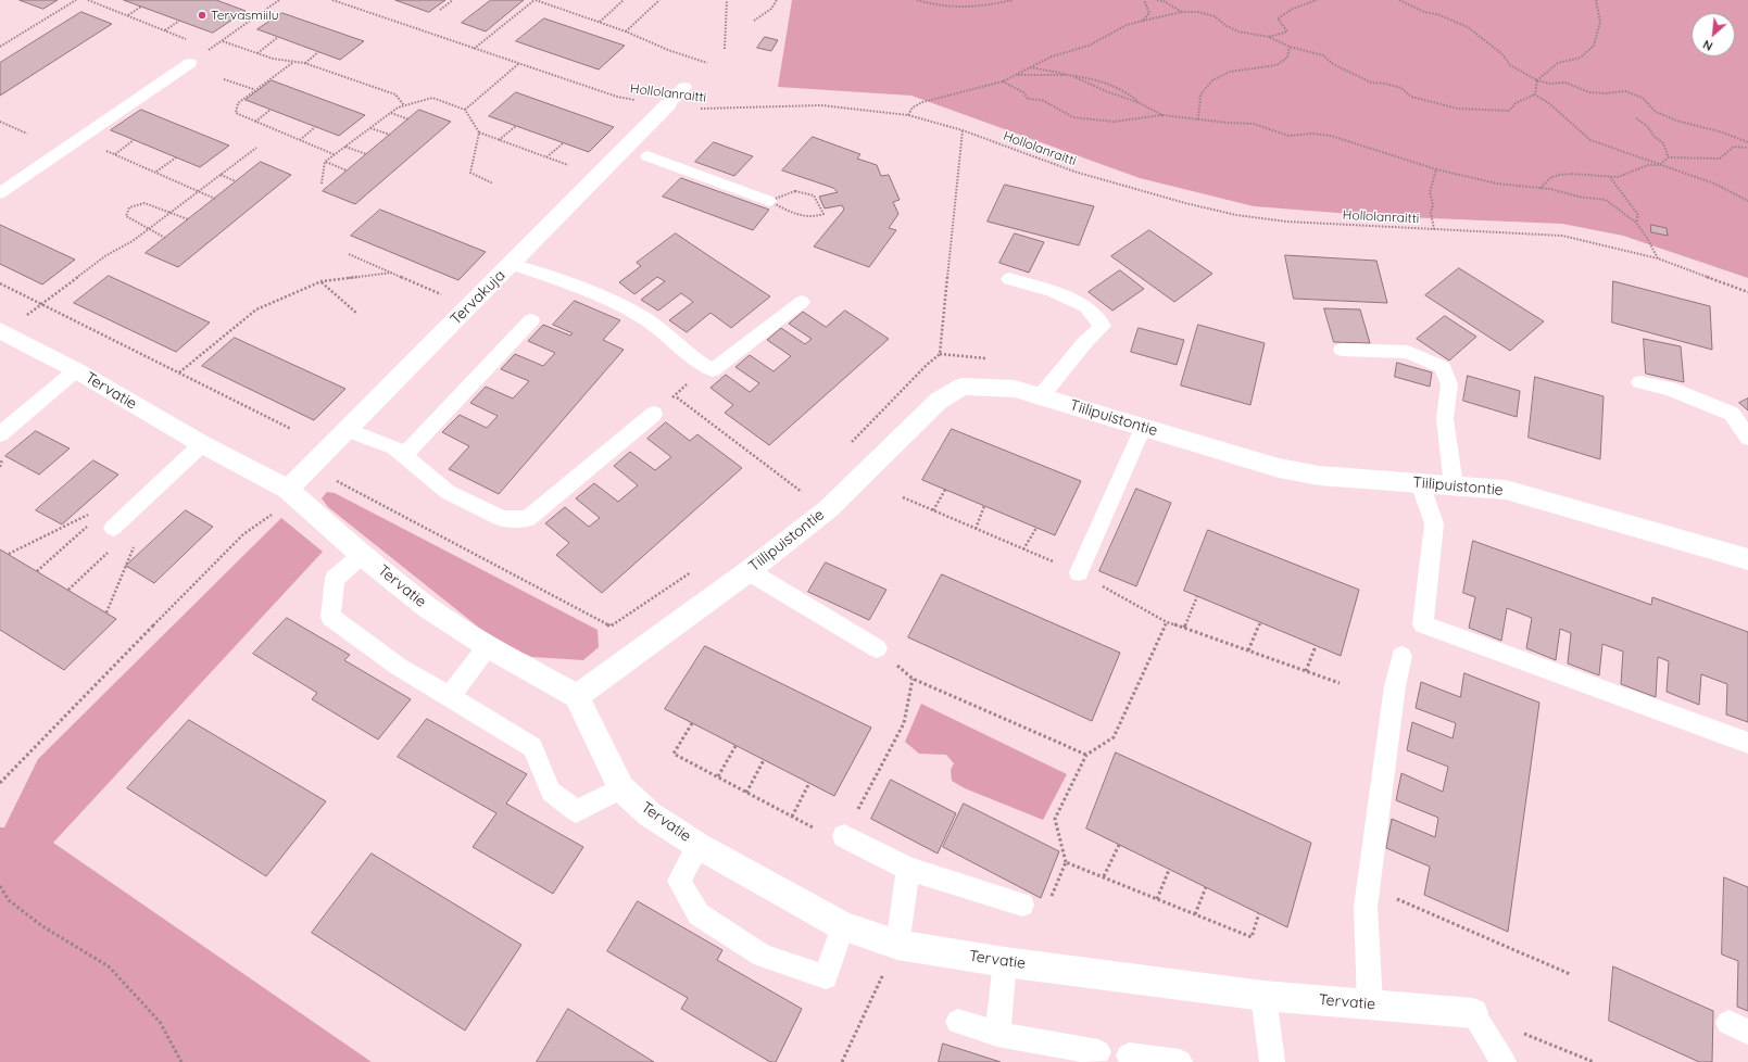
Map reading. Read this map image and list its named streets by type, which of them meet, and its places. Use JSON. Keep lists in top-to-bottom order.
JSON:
{
  "streets": {
    "street": ["Tervakuja", "Tervatie", "Tiilipuistontie"],
    "path": ["Hollolanraitti"]
  },
  "crossings": [
    ["Hollolanraitti", "Tervakuja"],
    ["Tervakuja", "Tervatie"],
    ["Tervatie", "Tiilipuistontie"]
  ],
  "places": ["Tervasmiilu"],
  "north": "bottom left"
}
